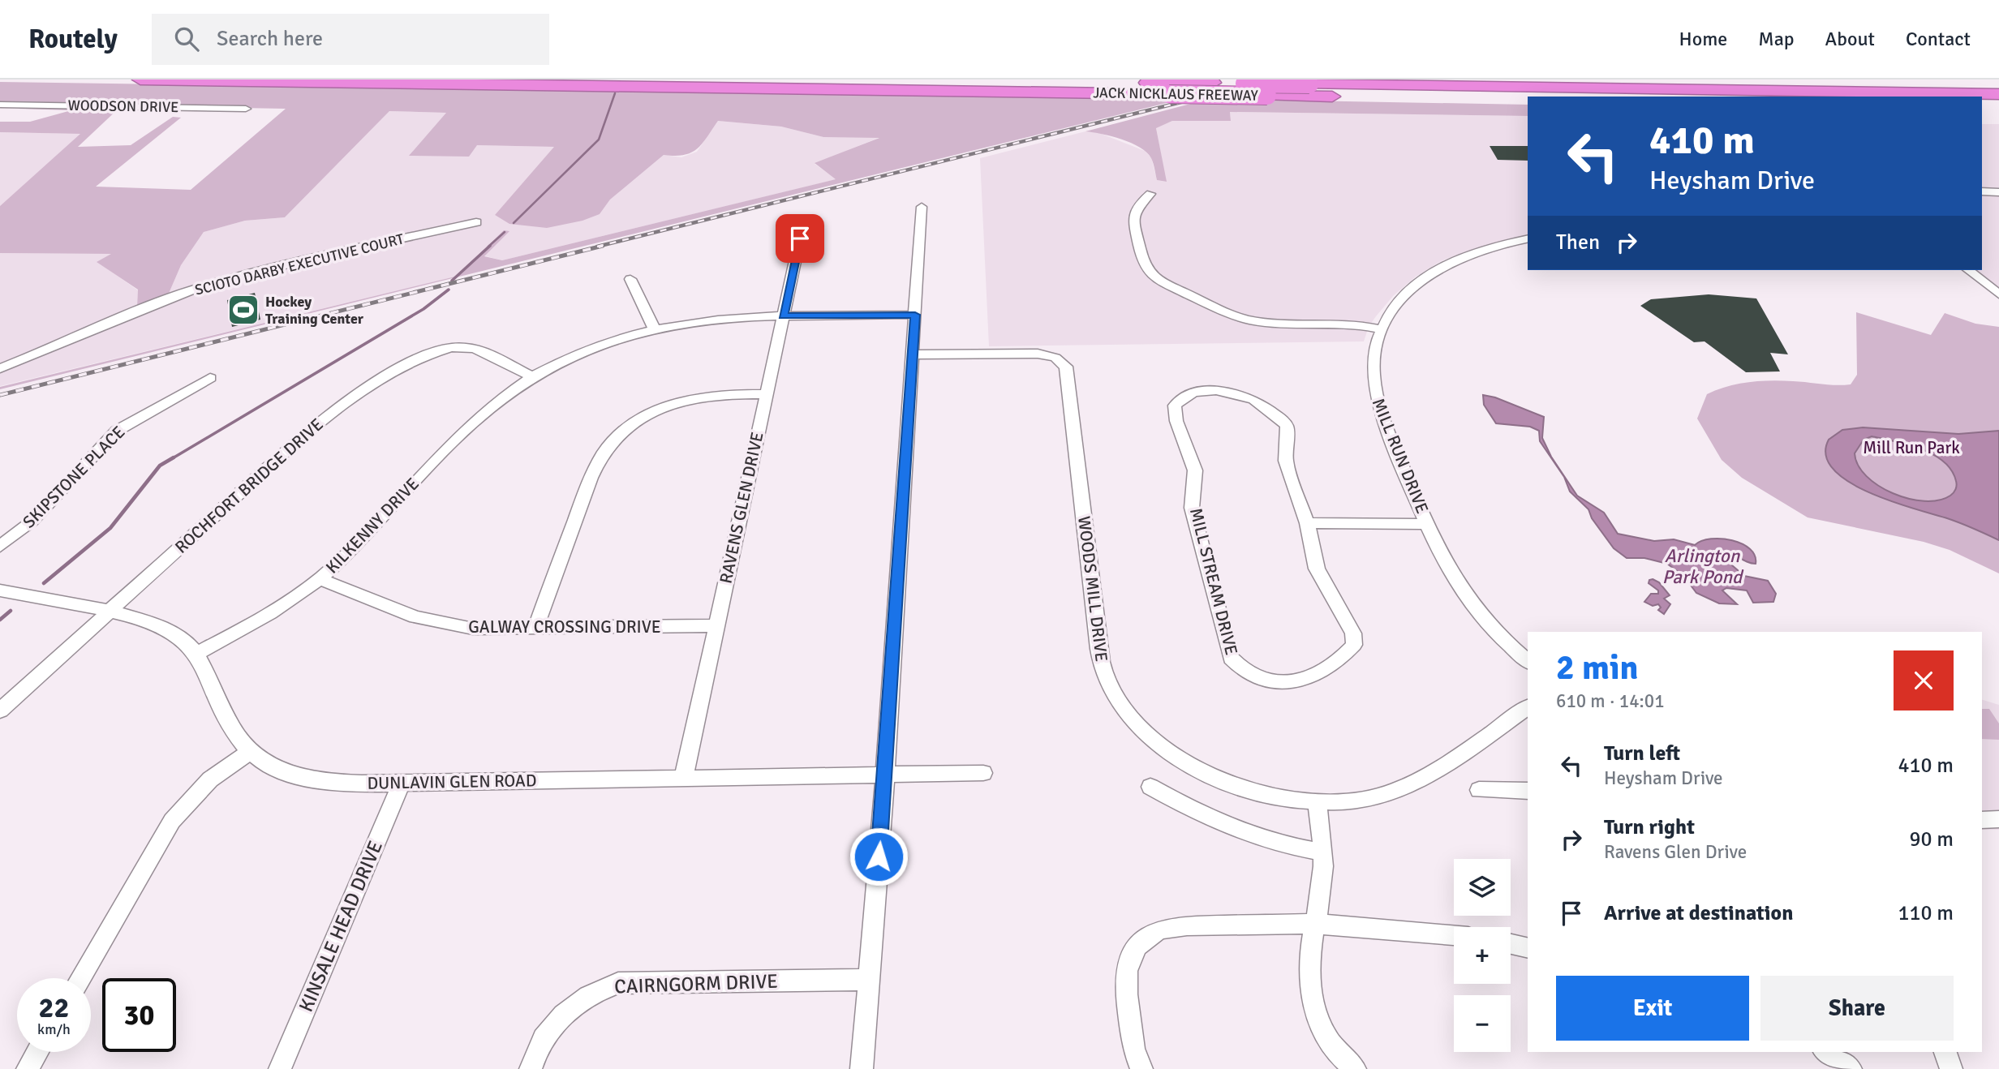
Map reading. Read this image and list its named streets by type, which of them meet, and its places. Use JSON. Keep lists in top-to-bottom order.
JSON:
{
  "streets": {
    "highway": ["JACK NICKLAUS FREEWAY"],
    "street": [
      "WOODSON DRIVE",
      "SCIOTO DARBY EXECUTIVE COURT",
      "MILL RUN DRIVE",
      "SKIPSTONE PLACE",
      "ROCHFORT BRIDGE DRIVE",
      "RAVENS GLEN DRIVE",
      "KILKENNY DRIVE",
      "MILL STREAM DRIVE",
      "WOODS MILL DRIVE",
      "GALWAY CROSSING DRIVE",
      "DUNLAVIN GLEN ROAD",
      "KINSALE HEAD DRIVE",
      "CAIRNGORM DRIVE"
    ]
  },
  "crossings": [
    ["ROCHFORT BRIDGE DRIVE", "KILKENNY DRIVE"],
    ["ROCHFORT BRIDGE DRIVE", "DUNLAVIN GLEN ROAD"],
    ["RAVENS GLEN DRIVE", "KILKENNY DRIVE"],
    ["RAVENS GLEN DRIVE", "GALWAY CROSSING DRIVE"],
    ["RAVENS GLEN DRIVE", "DUNLAVIN GLEN ROAD"],
    ["KILKENNY DRIVE", "GALWAY CROSSING DRIVE"],
    ["KILKENNY DRIVE", "DUNLAVIN GLEN ROAD"],
    ["DUNLAVIN GLEN ROAD", "KINSALE HEAD DRIVE"]
  ],
  "water": ["Arlington Park Pond"],
  "parks": ["Mill Run Park"],
  "places": {
    "sports": ["Hockey Training Center"]
  },
  "page": {
    "header": "Routely",
    "search": "Search here",
    "nav": [
      "Home",
      "Map",
      "About",
      "Contact"
    ],
    "turn": ["410 m", "Heysham Drive"],
    "then": "Then",
    "heading": ["2 min", "610 m · 14:01"],
    "list": [
      {
        "name": "Turn left",
        "note": "Heysham Drive",
        "value": "410 m"
      },
      {
        "name": "Turn right",
        "note": "Ravens Glen Drive",
        "value": "90 m"
      },
      {
        "name": "Arrive at destination",
        "value": "110 m"
      }
    ],
    "map_buttons": ["+", "−"],
    "buttons": ["Exit", "Share"],
    "speed": "22 km/h",
    "limit": "30"
  }
}
